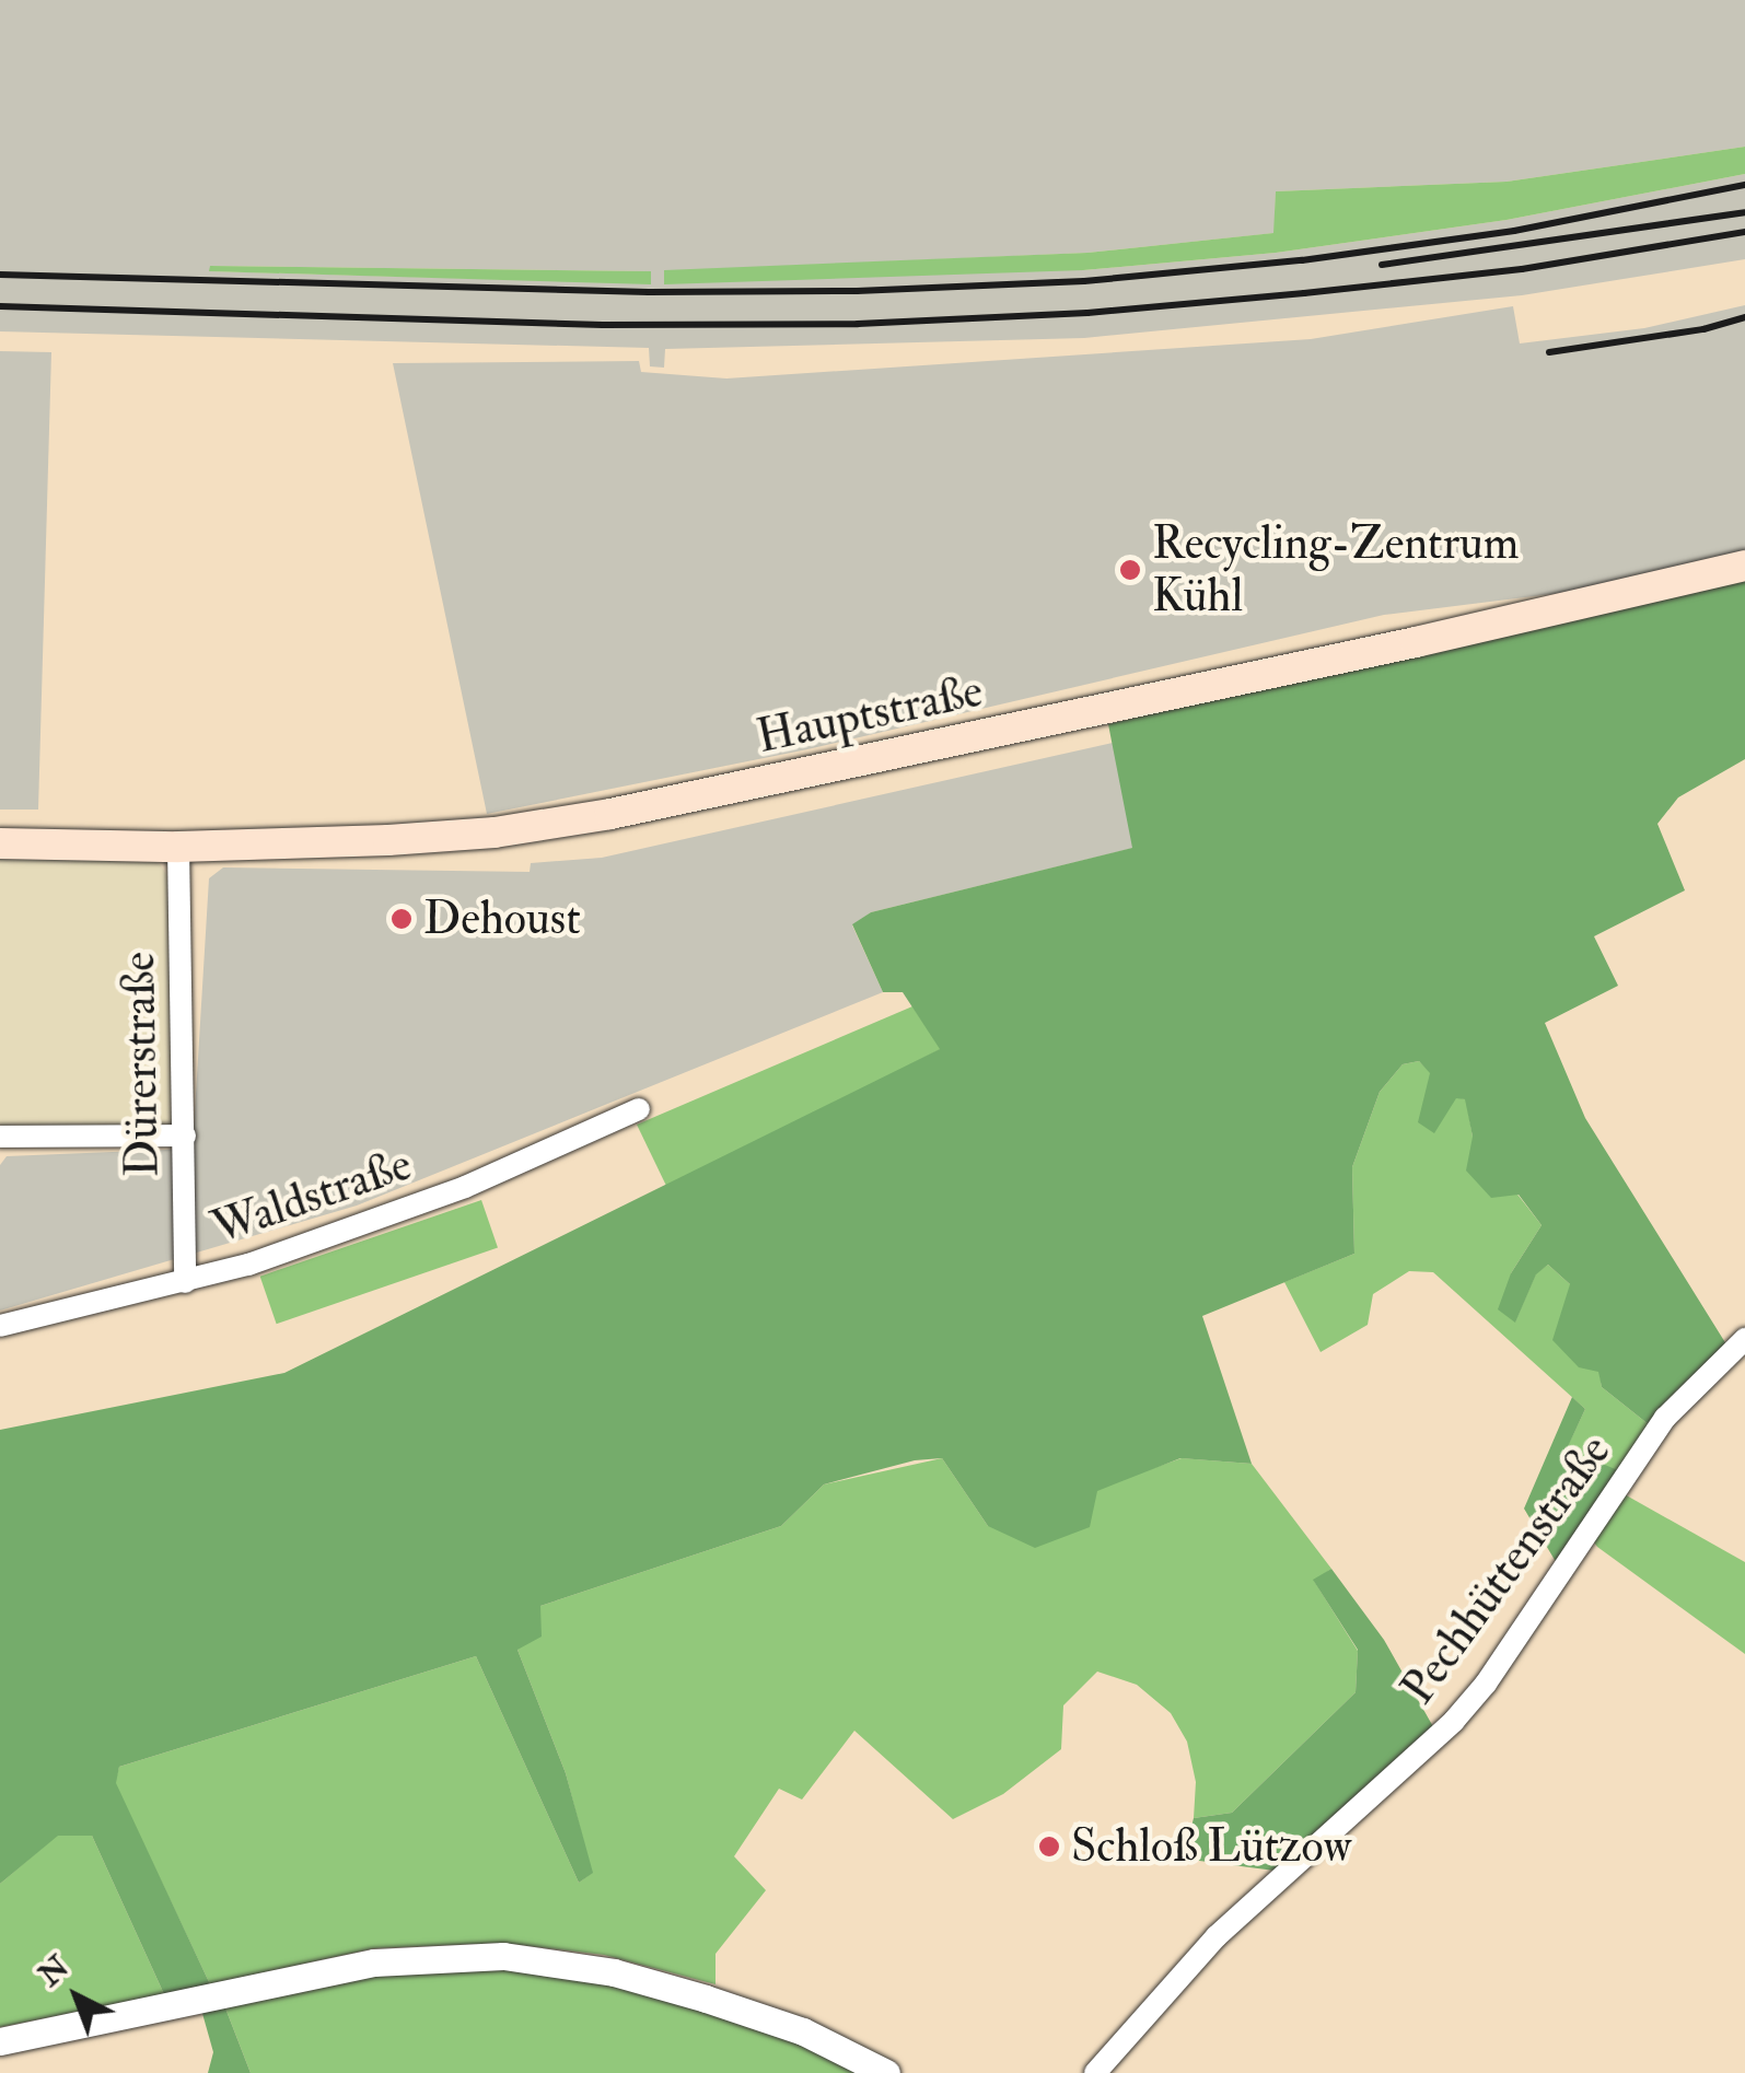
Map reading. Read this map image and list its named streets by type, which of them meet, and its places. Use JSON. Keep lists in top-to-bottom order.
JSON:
{
  "streets": {
    "main road": ["Hauptstraße"],
    "street": ["Dürerstraße", "Waldstraße", "Pechhüttenstraße"]
  },
  "crossings": [
    ["Hauptstraße", "Dürerstraße"],
    ["Dürerstraße", "Waldstraße"]
  ],
  "places": ["Recycling-Zentrum Kühl", "Dehoust", "Schloß Lützow"],
  "north": "top left"
}
